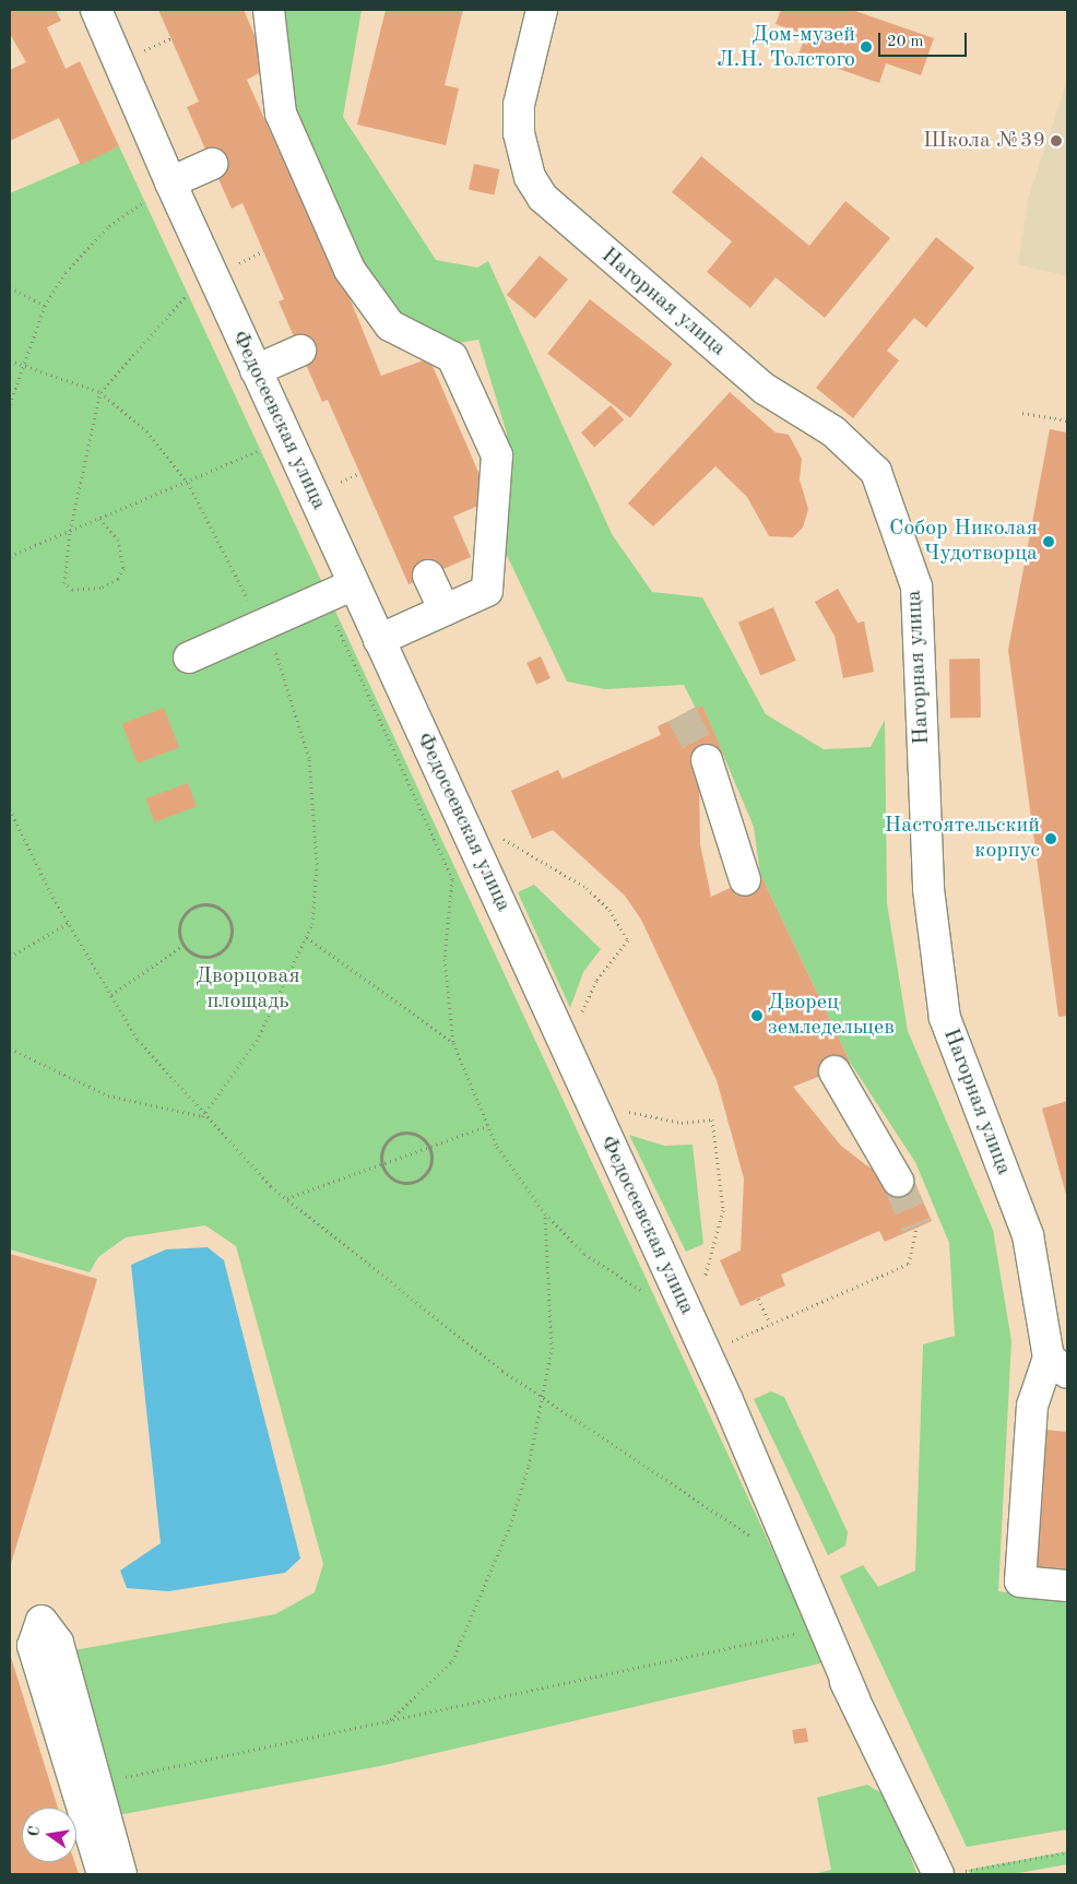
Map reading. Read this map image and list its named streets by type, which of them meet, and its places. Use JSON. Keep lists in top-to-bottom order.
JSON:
{
  "streets": {
    "street": ["Нагорная улица", "Федосеевская улица"]
  },
  "parks": ["Дворцовая площадь"],
  "places": [
    "Дом-музей Л.Н. Толстого",
    "Школа №39",
    "Собор Николая Чудотворца",
    "Настоятельский корпус",
    "Дворец земледельцев"
  ],
  "scale_bar": "20 m",
  "north": "left"
}
